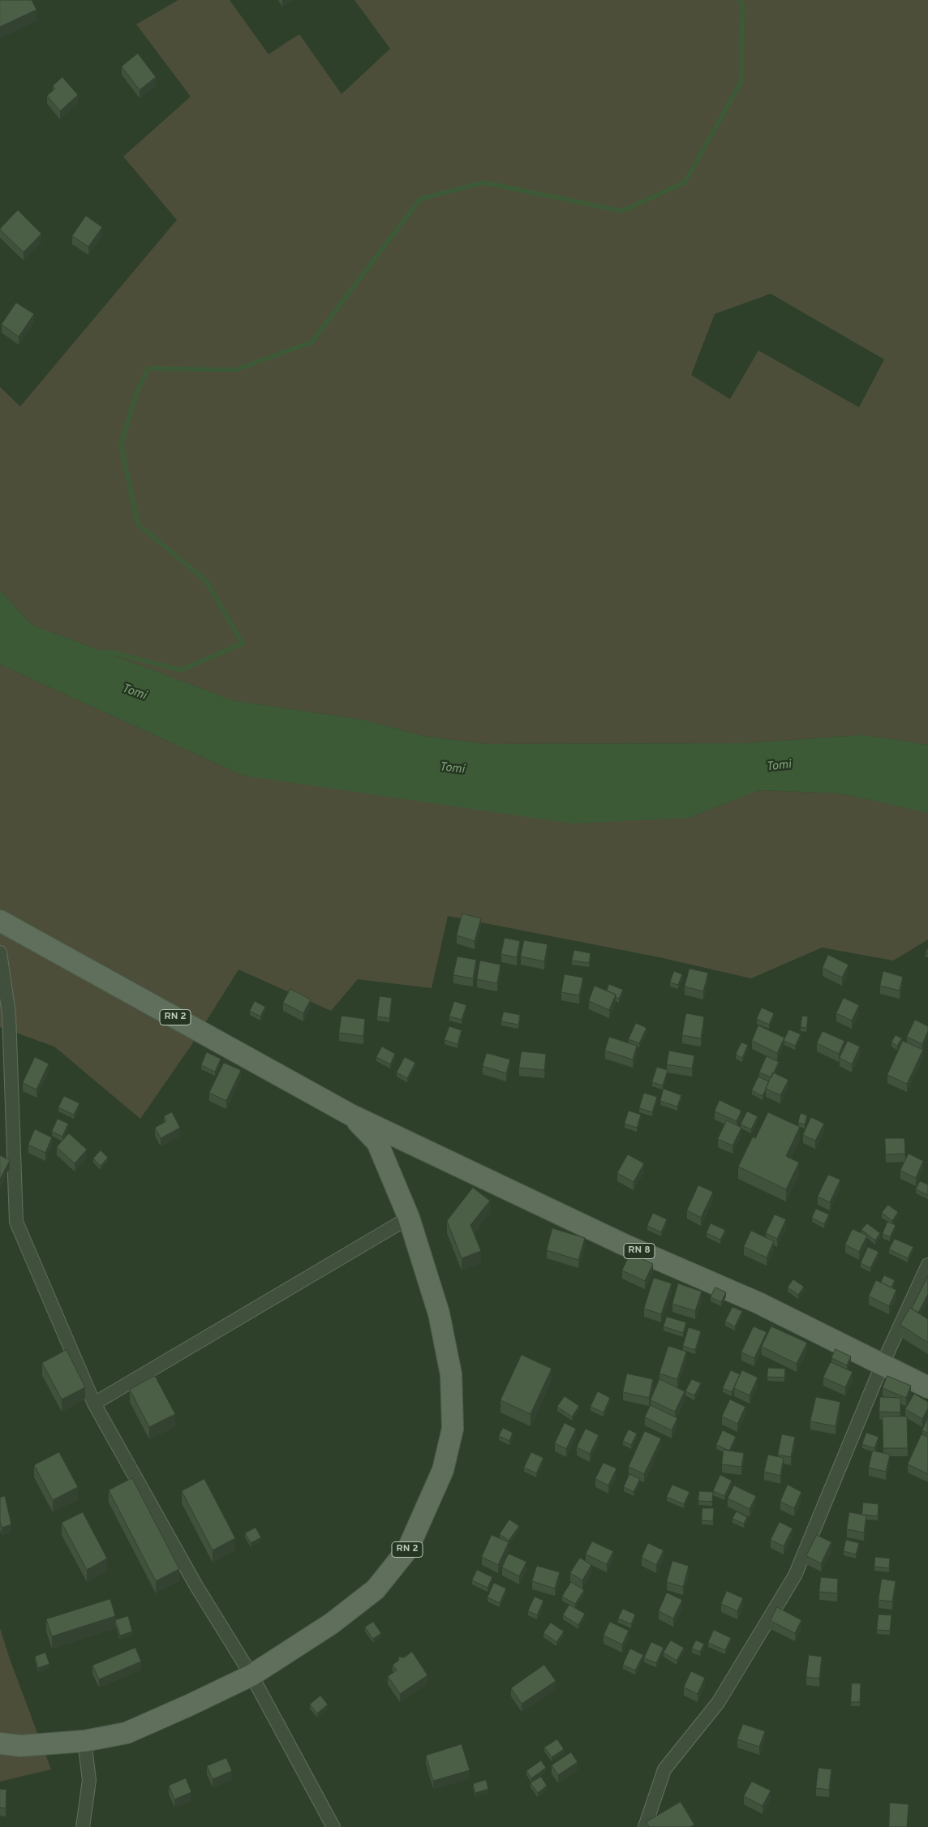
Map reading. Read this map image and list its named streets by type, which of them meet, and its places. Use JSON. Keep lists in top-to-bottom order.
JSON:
{
  "streets": {
    "main road": ["RN 2", "RN 8"]
  },
  "crossings": [
    ["RN 2", "RN 8"]
  ],
  "water": ["Tomi"]
}
